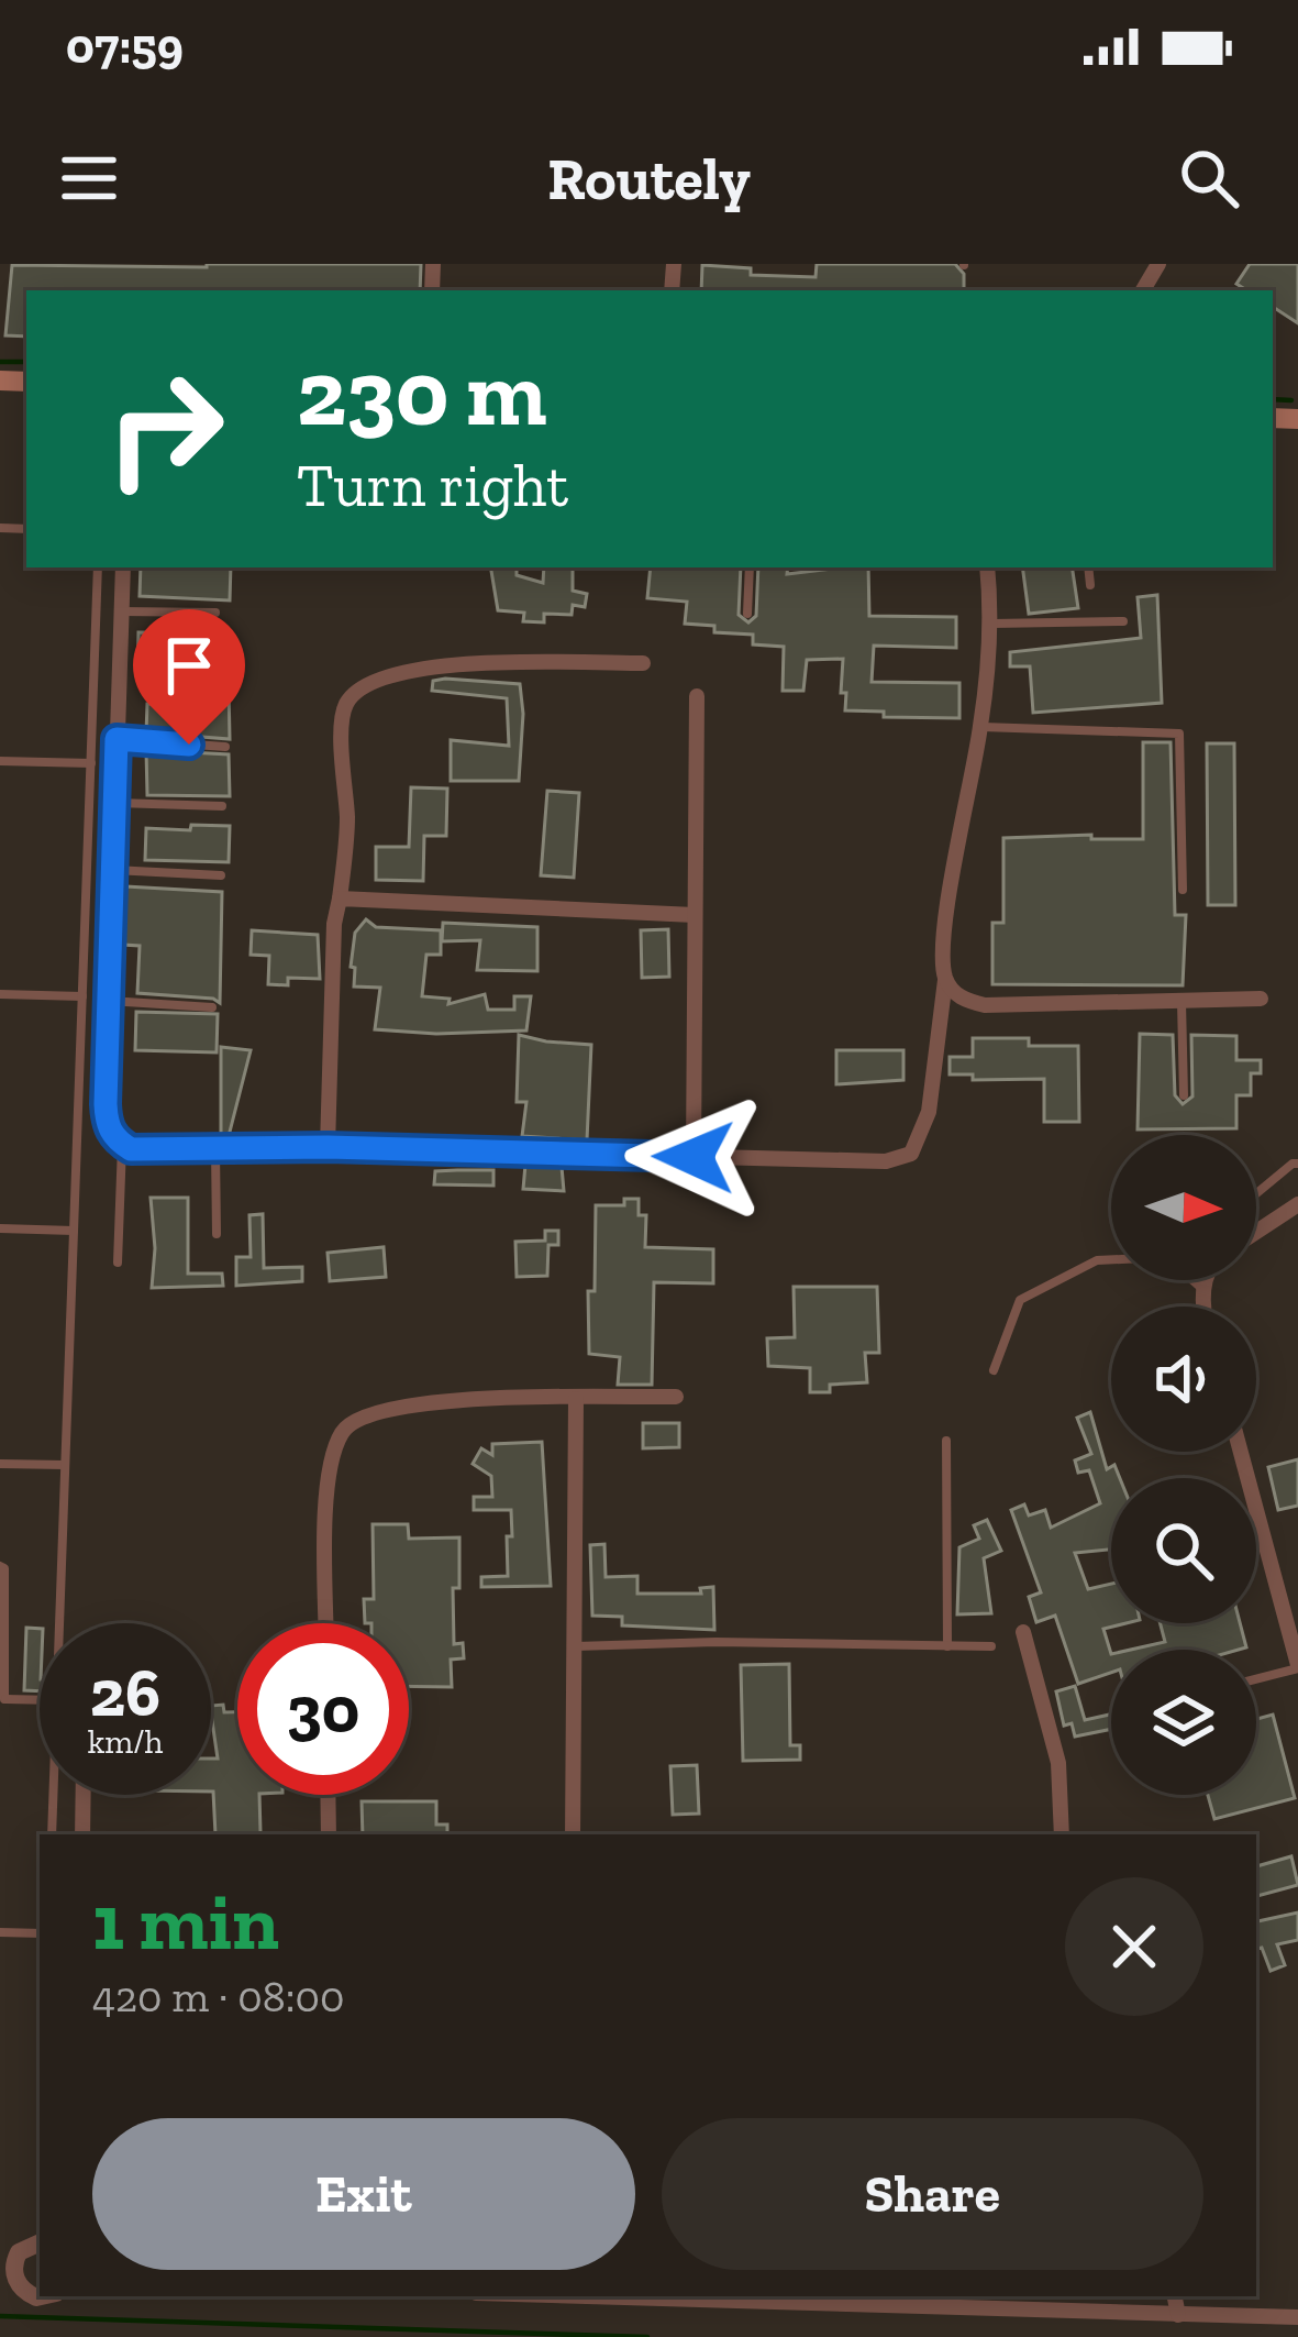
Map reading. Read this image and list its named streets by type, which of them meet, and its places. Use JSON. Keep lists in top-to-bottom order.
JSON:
{
  "north": "right",
  "page": {
    "status": "07:59",
    "header": "Routely",
    "turn": ["230 m", "Turn right"],
    "speed": "26 km/h",
    "limit": "30",
    "heading": ["1 min", "420 m · 08:00"],
    "buttons": ["Exit", "Share"]
  }
}
